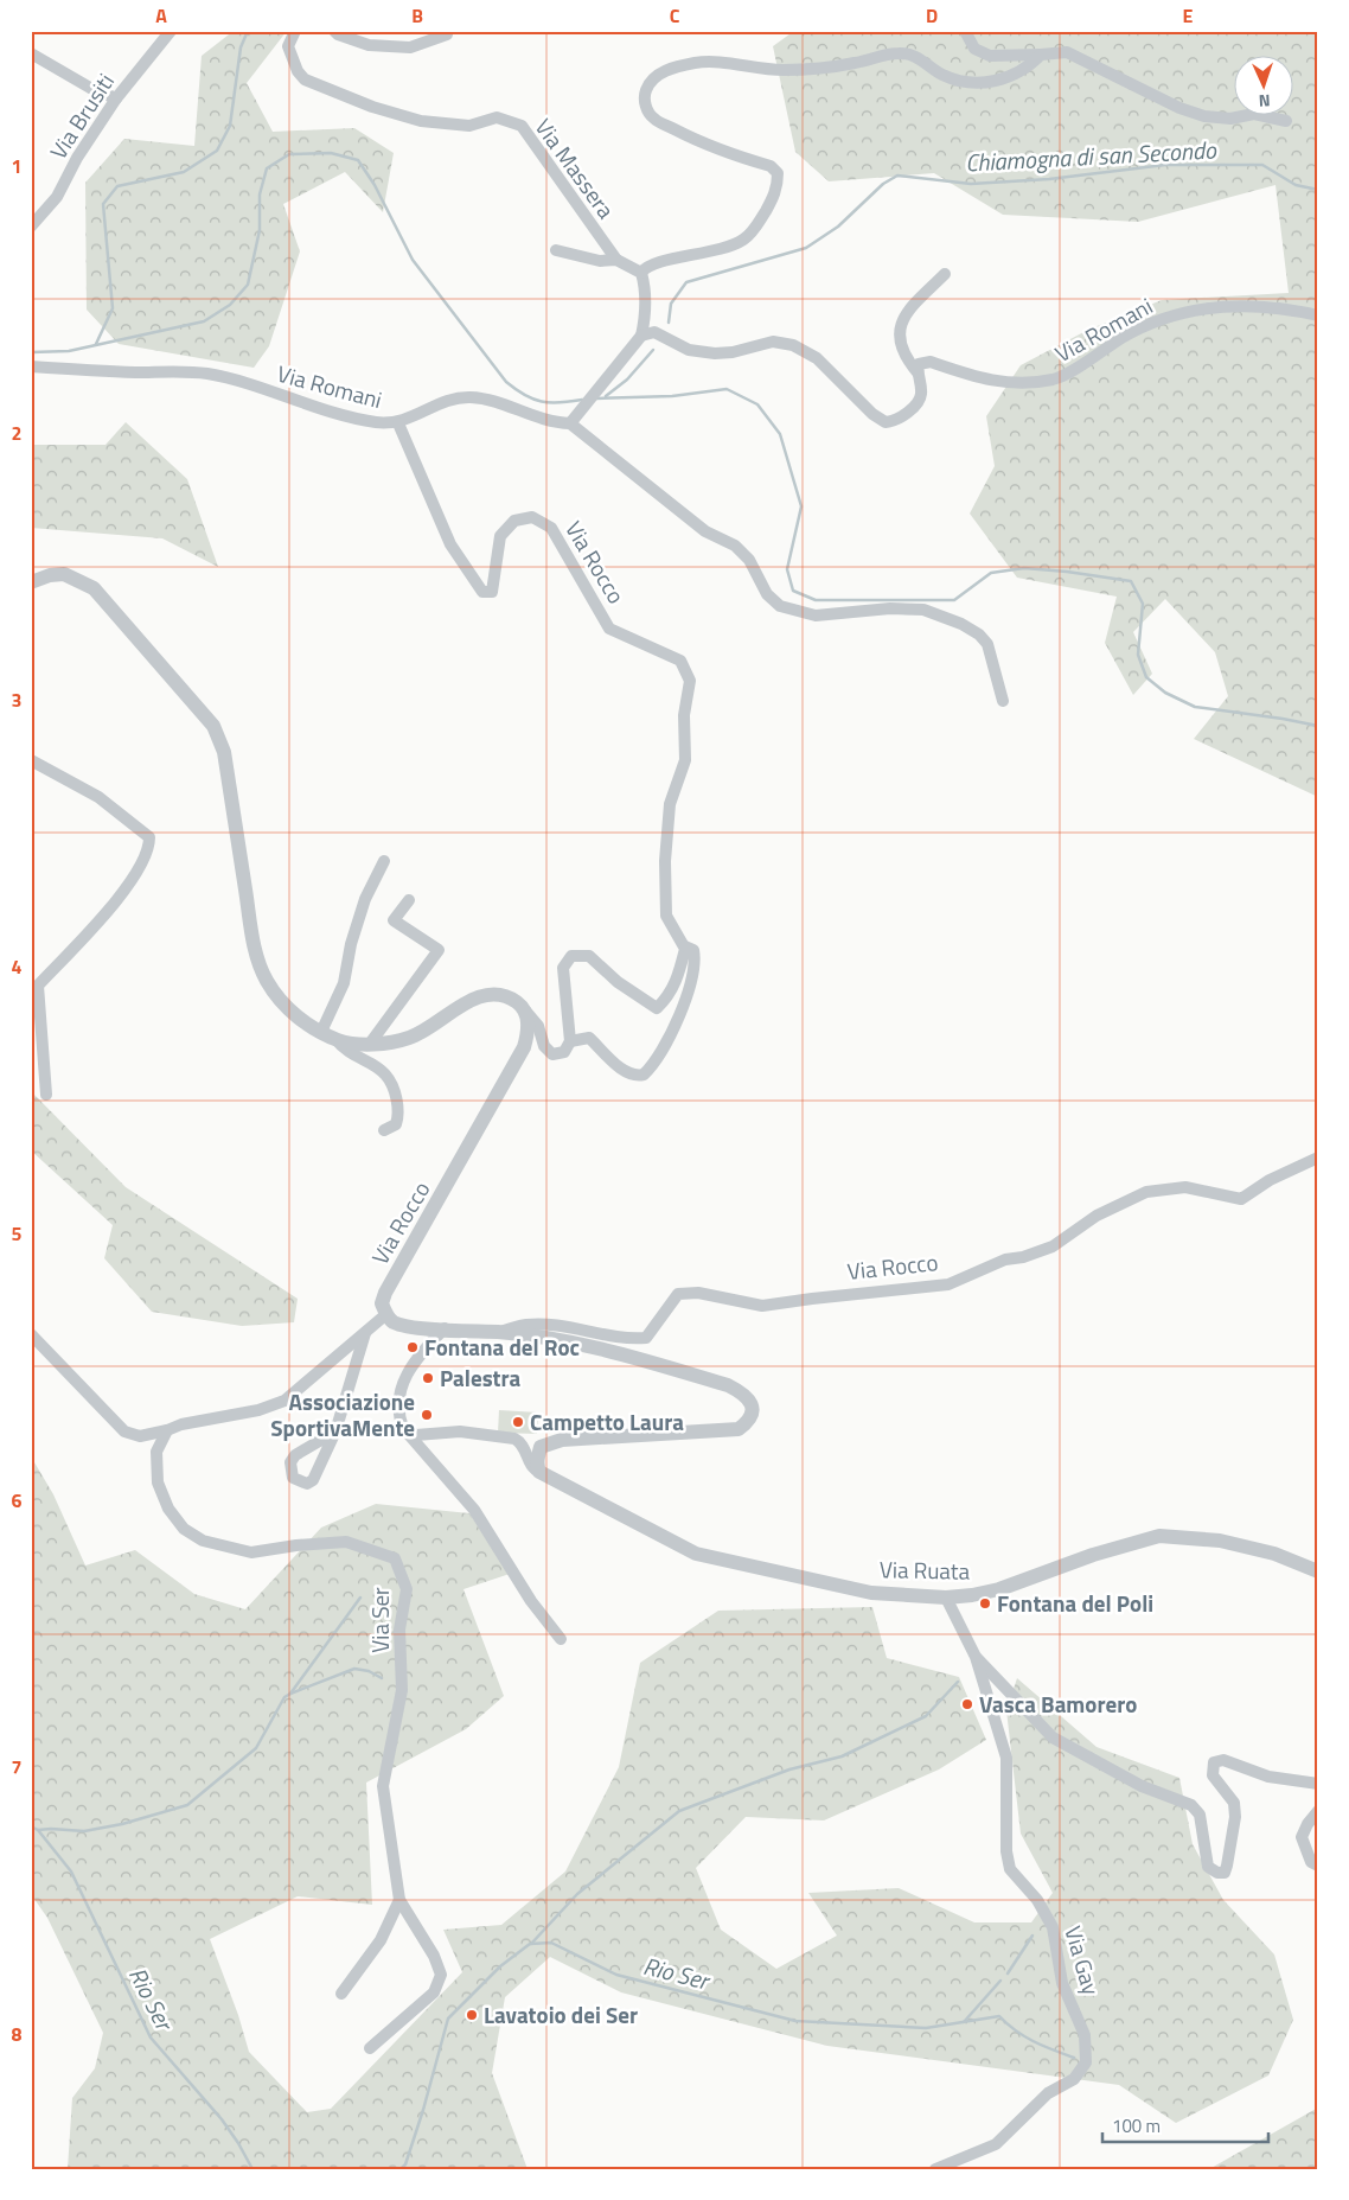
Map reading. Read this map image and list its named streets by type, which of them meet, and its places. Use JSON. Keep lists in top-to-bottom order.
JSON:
{
  "streets": {
    "street": [
      "Via Brusiti",
      "Via Massera",
      "Via Romani",
      "Via Rocco",
      "Via Ruata",
      "Via Ser",
      "Via Gay"
    ]
  },
  "crossings": [
    ["Via Romani", "Via Rocco"],
    ["Via Rocco", "Via Ruata"],
    ["Via Ruata", "Via Gay"]
  ],
  "water": ["Chiamogna di san Secondo", "Rio Ser"],
  "places": [
    "Fontana del Roc",
    "Palestra",
    "Associazione SportivaMente",
    "Campetto Laura",
    "Fontana del Poli",
    "Vasca Bamorero",
    "Lavatoio dei Ser"
  ],
  "scale_bar": "100 m",
  "north": "bottom",
  "grid": {
    "columns": [
      "A",
      "B",
      "C",
      "D",
      "E"
    ],
    "rows": [
      "1",
      "2",
      "3",
      "4",
      "5",
      "6",
      "7",
      "8"
    ]
  }
}
